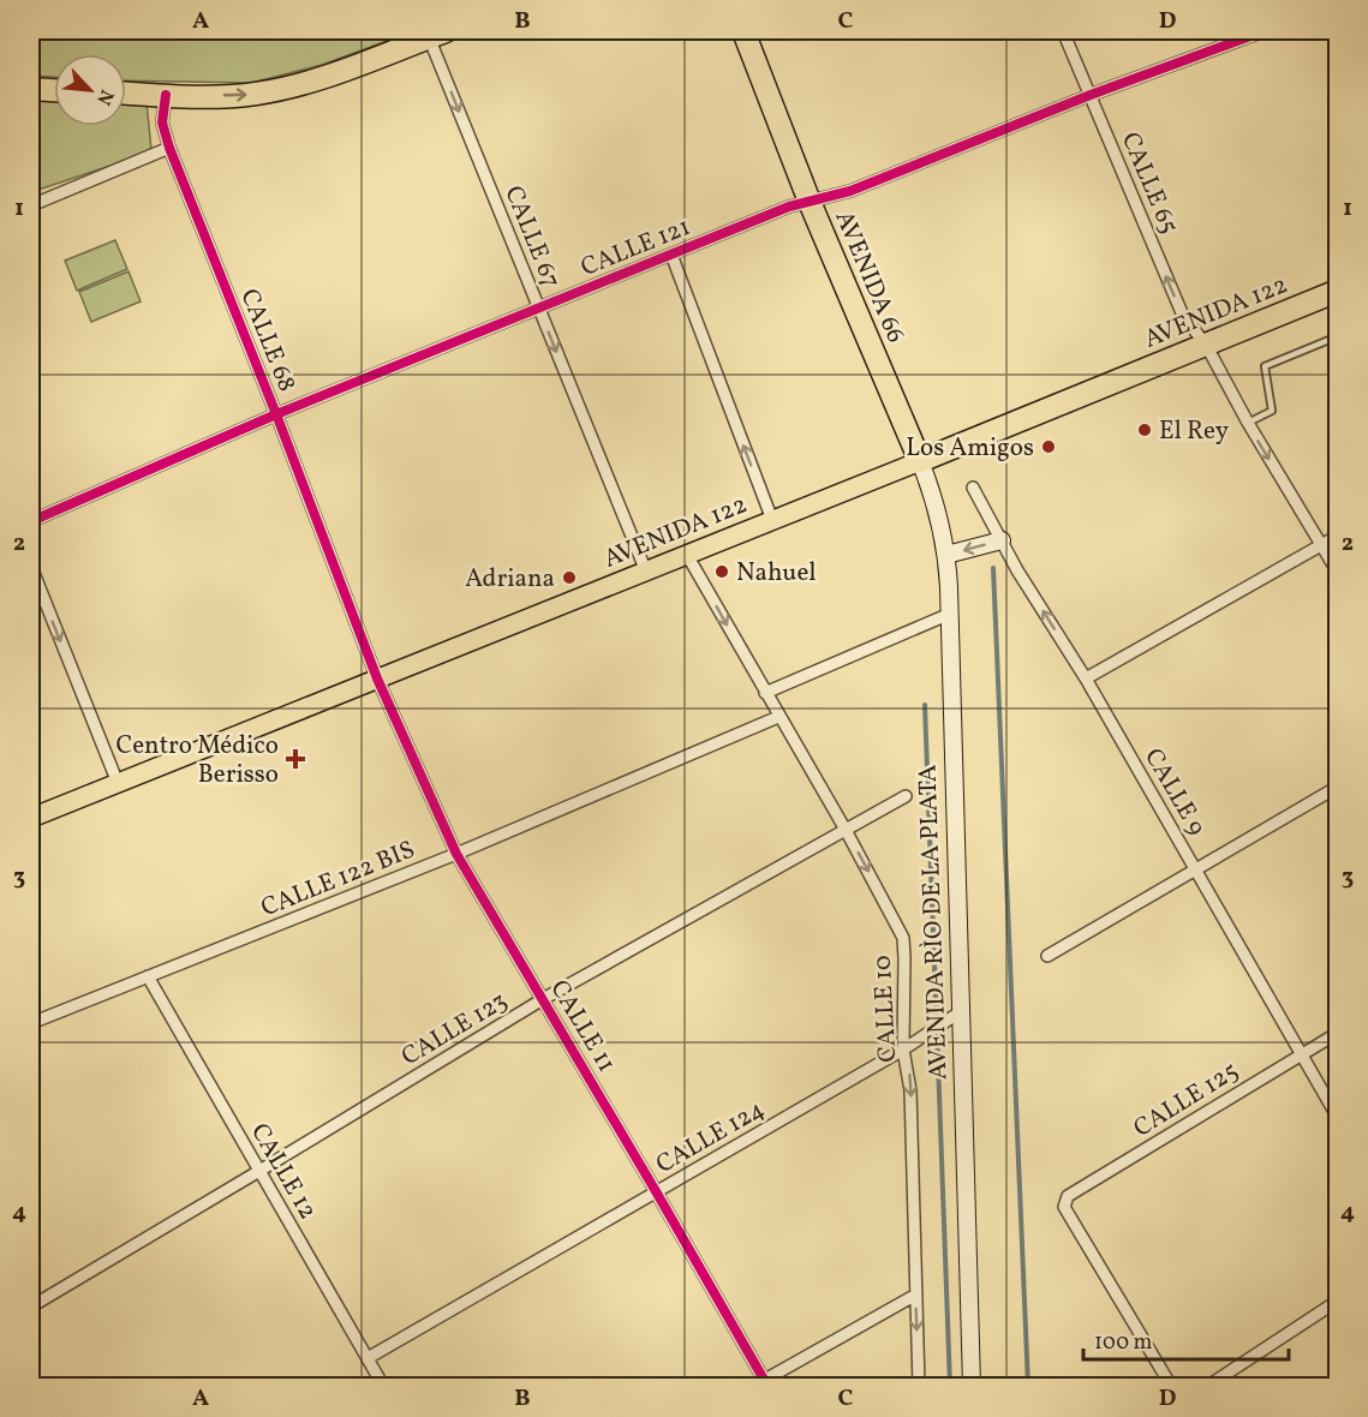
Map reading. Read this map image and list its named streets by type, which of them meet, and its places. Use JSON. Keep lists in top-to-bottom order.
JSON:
{
  "streets": {
    "highway": ["AVENIDA 66", "AVENIDA 122"],
    "main road": ["AVENIDA RÌO DE LA PLATA"],
    "street": [
      "CALLE 65",
      "CALLE 67",
      "CALLE 121",
      "CALLE 68",
      "CALLE 9",
      "CALLE 122 BIS",
      "CALLE 10",
      "CALLE 11",
      "CALLE 123",
      "CALLE 125",
      "CALLE 124",
      "CALLE 12"
    ]
  },
  "crossings": [
    ["CALLE 65", "CALLE 121"],
    ["CALLE 65", "AVENIDA 122"],
    ["CALLE 67", "CALLE 121"],
    ["CALLE 67", "AVENIDA 122"],
    ["CALLE 121", "AVENIDA 66"],
    ["CALLE 121", "CALLE 68"],
    ["AVENIDA 66", "AVENIDA 122"],
    ["AVENIDA 66", "AVENIDA RÌO DE LA PLATA"],
    ["AVENIDA 122", "CALLE 68"],
    ["AVENIDA 122", "AVENIDA RÌO DE LA PLATA"],
    ["AVENIDA 122", "CALLE 10"],
    ["AVENIDA 122", "CALLE 11"],
    ["CALLE 68", "CALLE 11"],
    ["CALLE 9", "CALLE 125"],
    ["CALLE 122 BIS", "CALLE 10"],
    ["CALLE 122 BIS", "CALLE 11"],
    ["CALLE 122 BIS", "CALLE 12"],
    ["AVENIDA RÌO DE LA PLATA", "CALLE 124"],
    ["CALLE 10", "CALLE 123"],
    ["CALLE 10", "CALLE 124"],
    ["CALLE 11", "CALLE 123"],
    ["CALLE 11", "CALLE 124"],
    ["CALLE 123", "CALLE 12"],
    ["CALLE 124", "CALLE 12"]
  ],
  "one_way": ["CALLE 67", "CALLE 10"],
  "places": {
    "other": [
      "El Rey",
      "Los Amigos",
      "Nahuel",
      "Adriana"
    ],
    "health": ["Centro Médico Berisso"]
  },
  "scale_bar": "100 m",
  "north": "bottom right",
  "grid": {
    "columns": [
      "A",
      "B",
      "C",
      "D"
    ],
    "rows": [
      "1",
      "2",
      "3",
      "4"
    ]
  }
}
